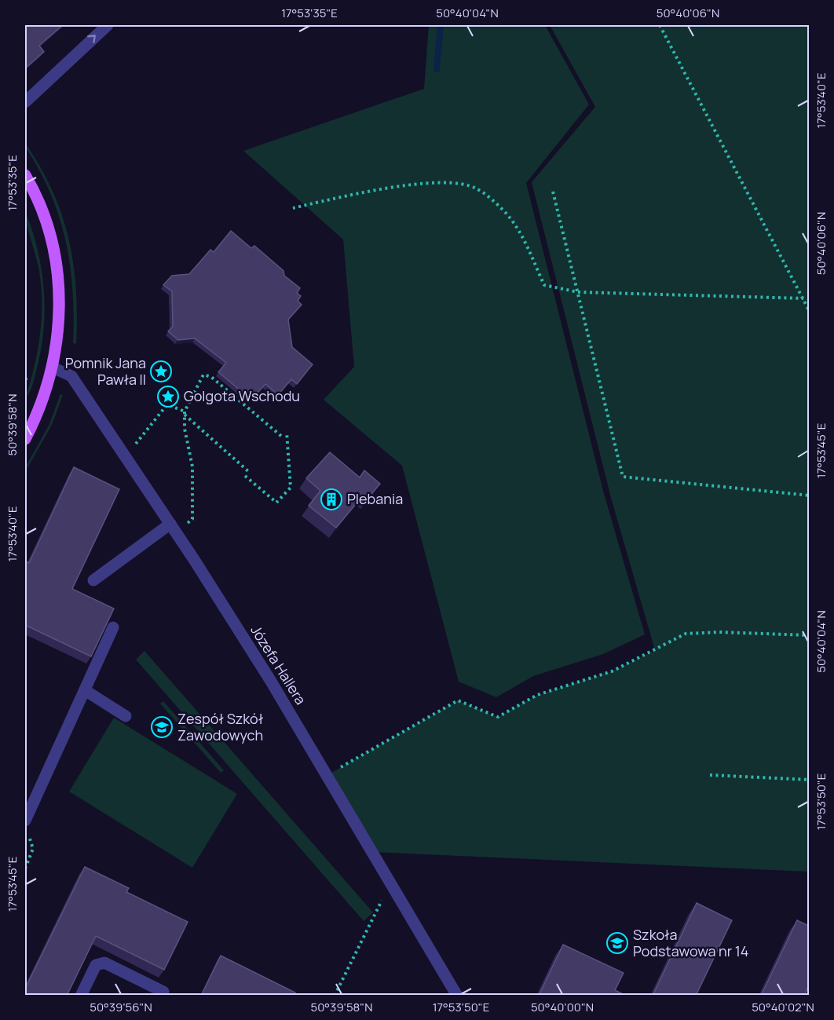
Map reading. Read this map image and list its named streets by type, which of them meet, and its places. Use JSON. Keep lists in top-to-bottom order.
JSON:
{
  "streets": {
    "street": ["Józefa Hallera"]
  },
  "places": {
    "place": ["Pomnik Jana Pawła II", "Golgota Wschodu"],
    "building": ["Plebania"],
    "school or university": ["Zespół Szkół Zawodowych", "Szkoła Podstawowa nr 14"]
  },
  "coordinates": [
    "17°53'35\"E",
    "50°40'04\"N",
    "50°40'06\"N",
    "17°53'40\"E",
    "50°39'58\"N",
    "17°53'45\"E",
    "17°53'50\"E",
    "50°39'56\"N",
    "50°40'00\"N",
    "50°40'02\"N"
  ]
}
